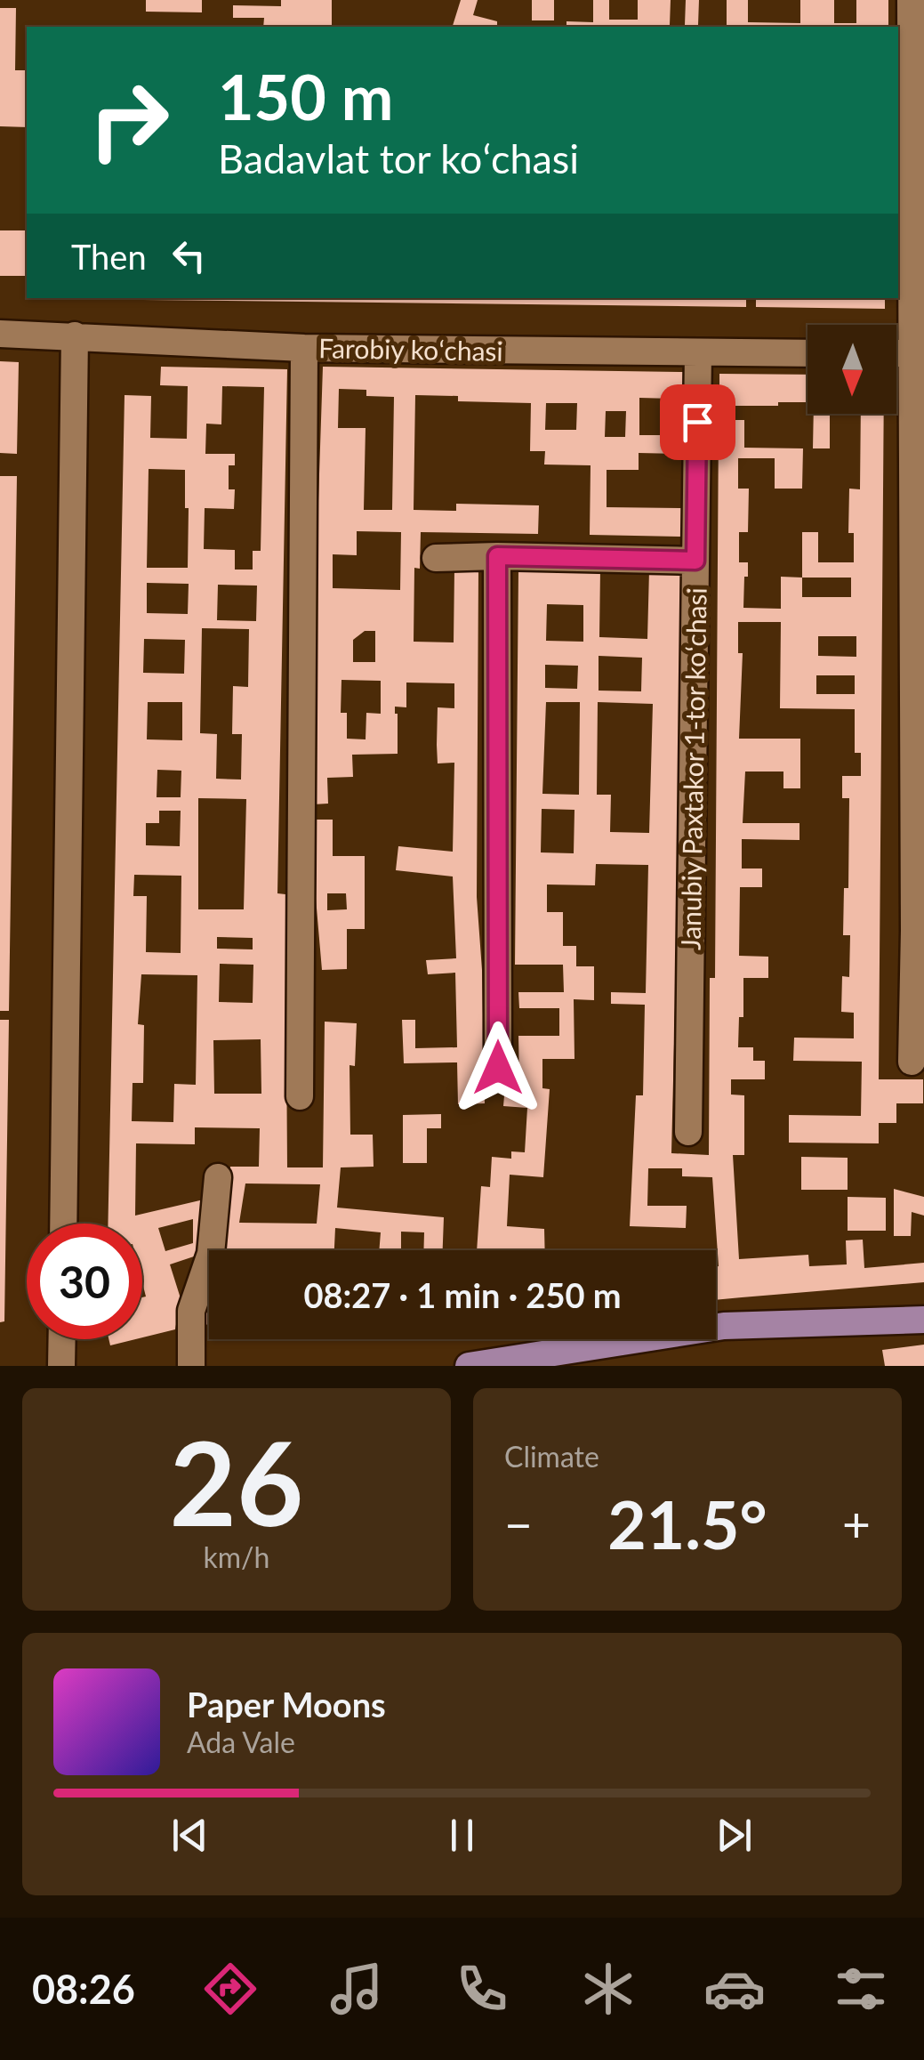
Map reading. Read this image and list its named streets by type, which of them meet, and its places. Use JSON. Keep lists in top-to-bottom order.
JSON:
{
  "streets": {
    "street": ["Farobiy koʻchasi", "Janubiy Paxtakor 1-tor koʻchasi"]
  },
  "crossings": [
    ["Farobiy koʻchasi", "Janubiy Paxtakor 1-tor koʻchasi"]
  ],
  "north": "bottom",
  "page": {
    "turn": ["150 m", "Badavlat tor koʻchasi"],
    "then": "Then",
    "limit": "30",
    "trip": "08:27 · 1 min · 250 m",
    "tile": [
      ["26", "km/h"],
      "Climate"
    ],
    "heat": ["−", "21.5°", "+"],
    "song": ["Paper Moons", "Ada Vale"],
    "tabs": "08:26"
  }
}
